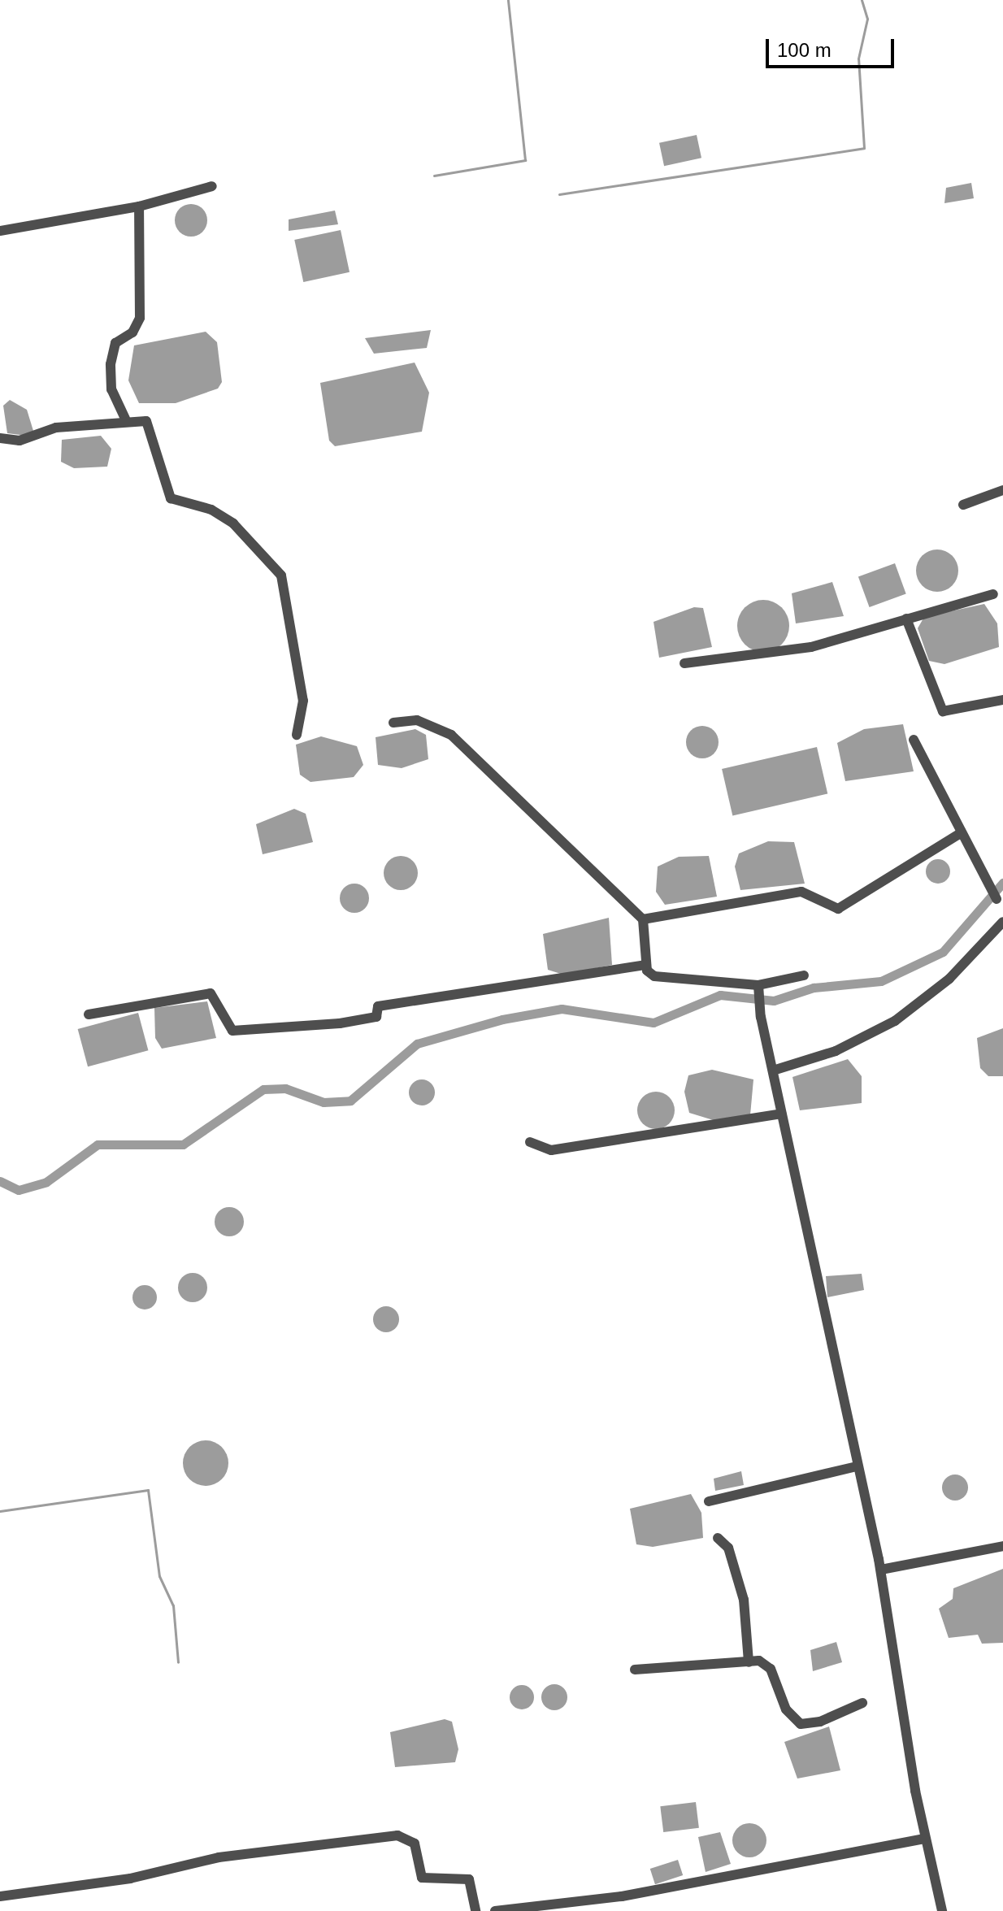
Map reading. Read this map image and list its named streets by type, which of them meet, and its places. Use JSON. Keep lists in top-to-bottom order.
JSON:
{
  "scale_bar": "100 m"
}
